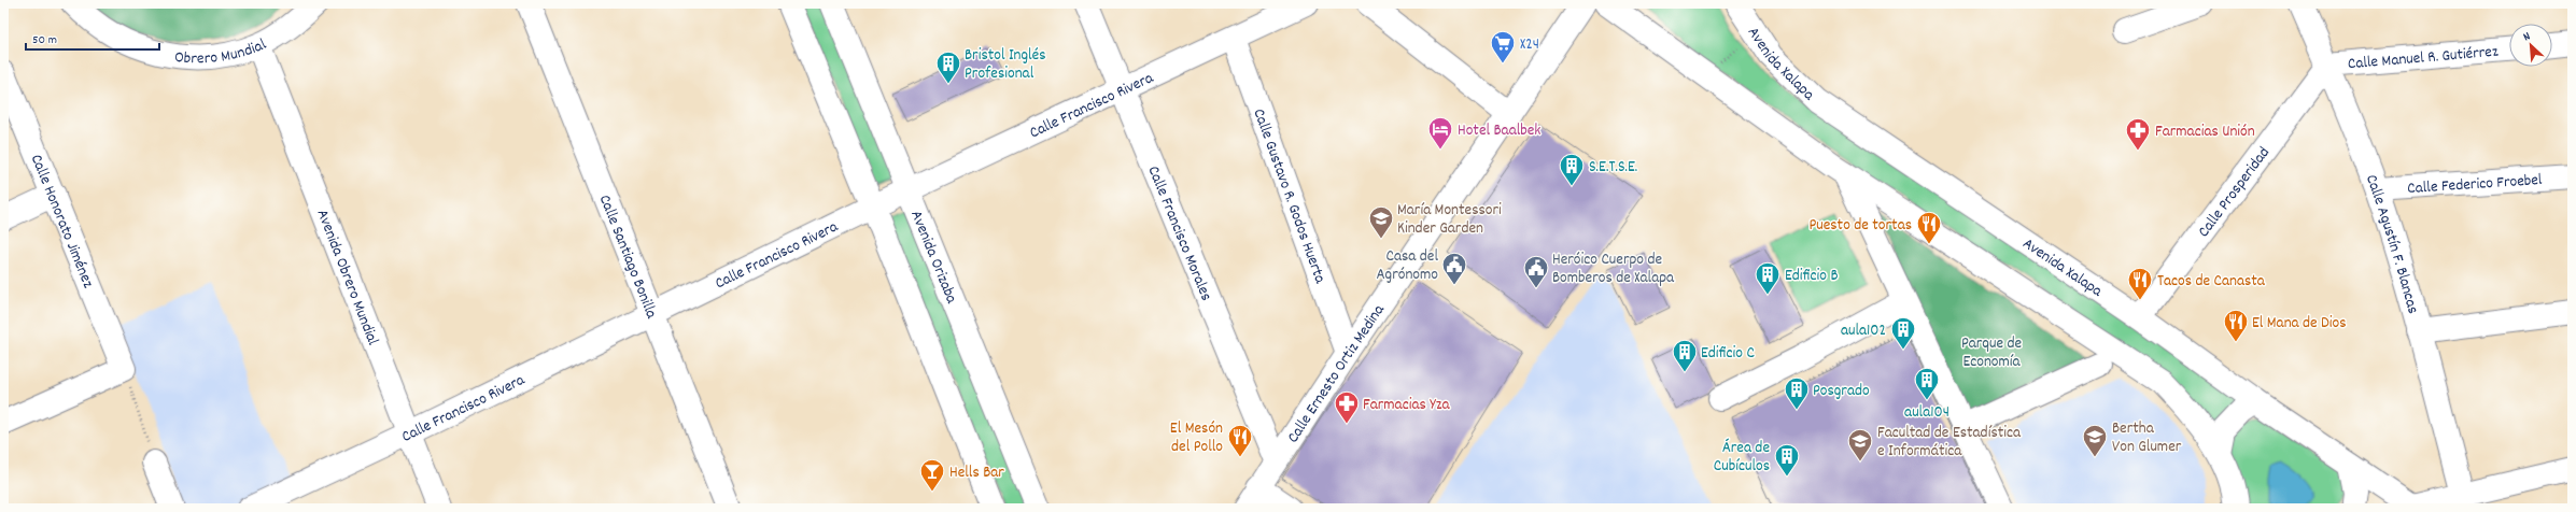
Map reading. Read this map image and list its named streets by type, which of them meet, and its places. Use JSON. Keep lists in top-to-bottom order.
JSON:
{
  "streets": {
    "street": [
      "Obrero Mundial",
      "Calle Manuel R. Gutiérrez",
      "Avenida Xalapa",
      "Calle Francisco Rivera",
      "Calle Federico Froebel",
      "Calle Prosperidad",
      "Calle Gustavo R. Godos Huerta",
      "Calle Honorato Jiménez",
      "Calle Francisco Morales",
      "Calle Agustín F. Blancas",
      "Calle Santiago Bonilla",
      "Avenida Orizaba",
      "Avenida Obrero Mundial",
      "Calle Ernesto Ortiz Medina"
    ]
  },
  "crossings": [
    ["Obrero Mundial", "Avenida Obrero Mundial"],
    ["Calle Manuel R. Gutiérrez", "Calle Prosperidad"],
    ["Calle Manuel R. Gutiérrez", "Calle Agustín F. Blancas"],
    ["Avenida Xalapa", "Calle Prosperidad"],
    ["Calle Francisco Rivera", "Calle Gustavo R. Godos Huerta"],
    ["Calle Francisco Rivera", "Calle Francisco Morales"],
    ["Calle Francisco Rivera", "Calle Santiago Bonilla"],
    ["Calle Francisco Rivera", "Avenida Orizaba"],
    ["Calle Francisco Rivera", "Avenida Obrero Mundial"],
    ["Calle Federico Froebel", "Calle Agustín F. Blancas"],
    ["Calle Prosperidad", "Calle Agustín F. Blancas"],
    ["Calle Gustavo R. Godos Huerta", "Calle Ernesto Ortiz Medina"],
    ["Calle Francisco Morales", "Calle Ernesto Ortiz Medina"]
  ],
  "parks": ["Parque de Economía"],
  "places": {
    "supermarket": ["X24"],
    "building": [
      "Bristol Inglés Profesional",
      "S.E.T.S.E.",
      "Edificio B",
      "aula102",
      "Edificio C",
      "aula104",
      "Posgrado",
      "Área de Cubículos"
    ],
    "hotel": ["Hotel Baalbek"],
    "pharmacy": ["Farmacias Unión", "Farmacias Yza"],
    "school or university": ["María Montessori Kinder Garden", "Bertha Von Glumer", "Facultad de Estadística e Informática"],
    "restaurant": [
      "Puesto de tortas",
      "Tacos de Canasta",
      "El Mana de Dios",
      "El Mesón del Pollo"
    ],
    "public building": ["Casa del Agrónomo", "Heróico Cuerpo de Bomberos de Xalapa"],
    "bar": ["Hells Bar"]
  },
  "scale_bar": "50 m",
  "north": "top left"
}
